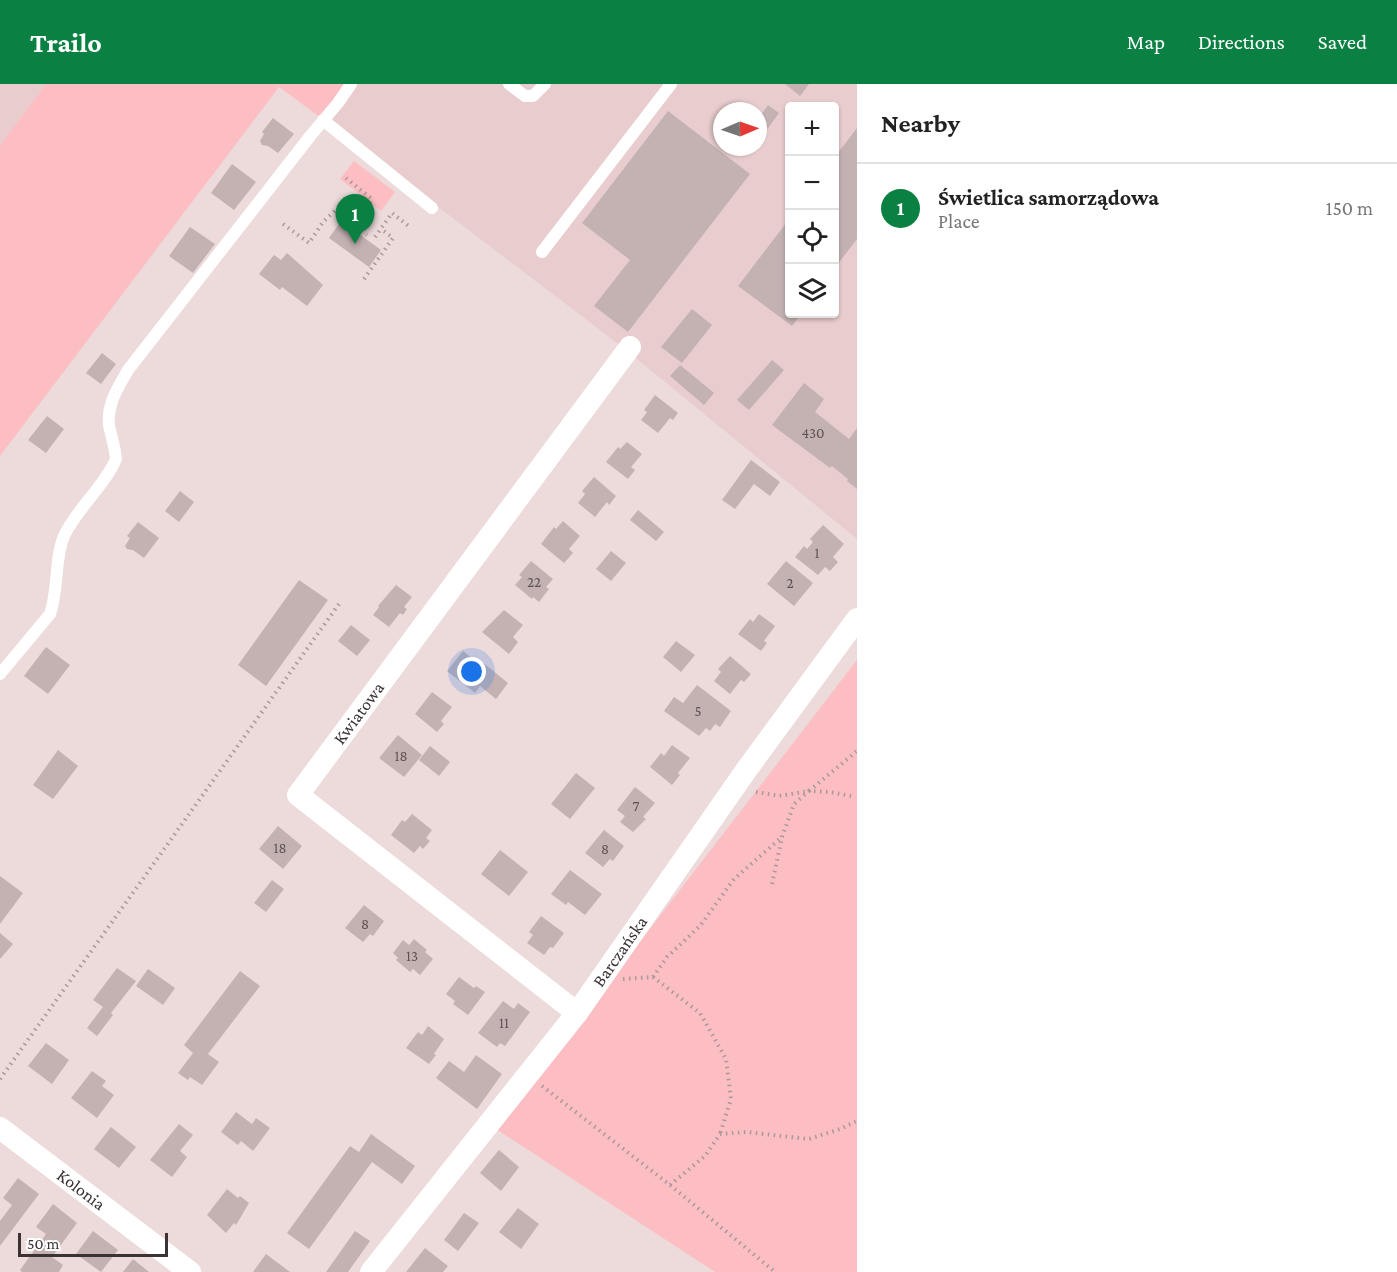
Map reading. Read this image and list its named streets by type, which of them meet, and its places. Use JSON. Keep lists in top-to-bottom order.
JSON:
{
  "streets": {
    "street": ["Kwiatowa", "Barczańska", "Kolonia"]
  },
  "crossings": [
    ["Kwiatowa", "Barczańska"]
  ],
  "house_numbers": [
    "430",
    "1",
    "22",
    "2",
    "5",
    "18",
    "7",
    "18",
    "8",
    "8",
    "13",
    "11"
  ],
  "scale_bar": "50 m",
  "north": "right",
  "page": {
    "header": "Trailo",
    "nav": ["Map", "Directions", "Saved"],
    "heading": "Nearby",
    "map_buttons": ["+", "−"],
    "list": [
      {
        "mark": "1",
        "name": "Świetlica samorządowa",
        "note": "Place",
        "value": "150 m"
      }
    ],
    "pins": "1",
    "scale": "50 m"
  }
}
